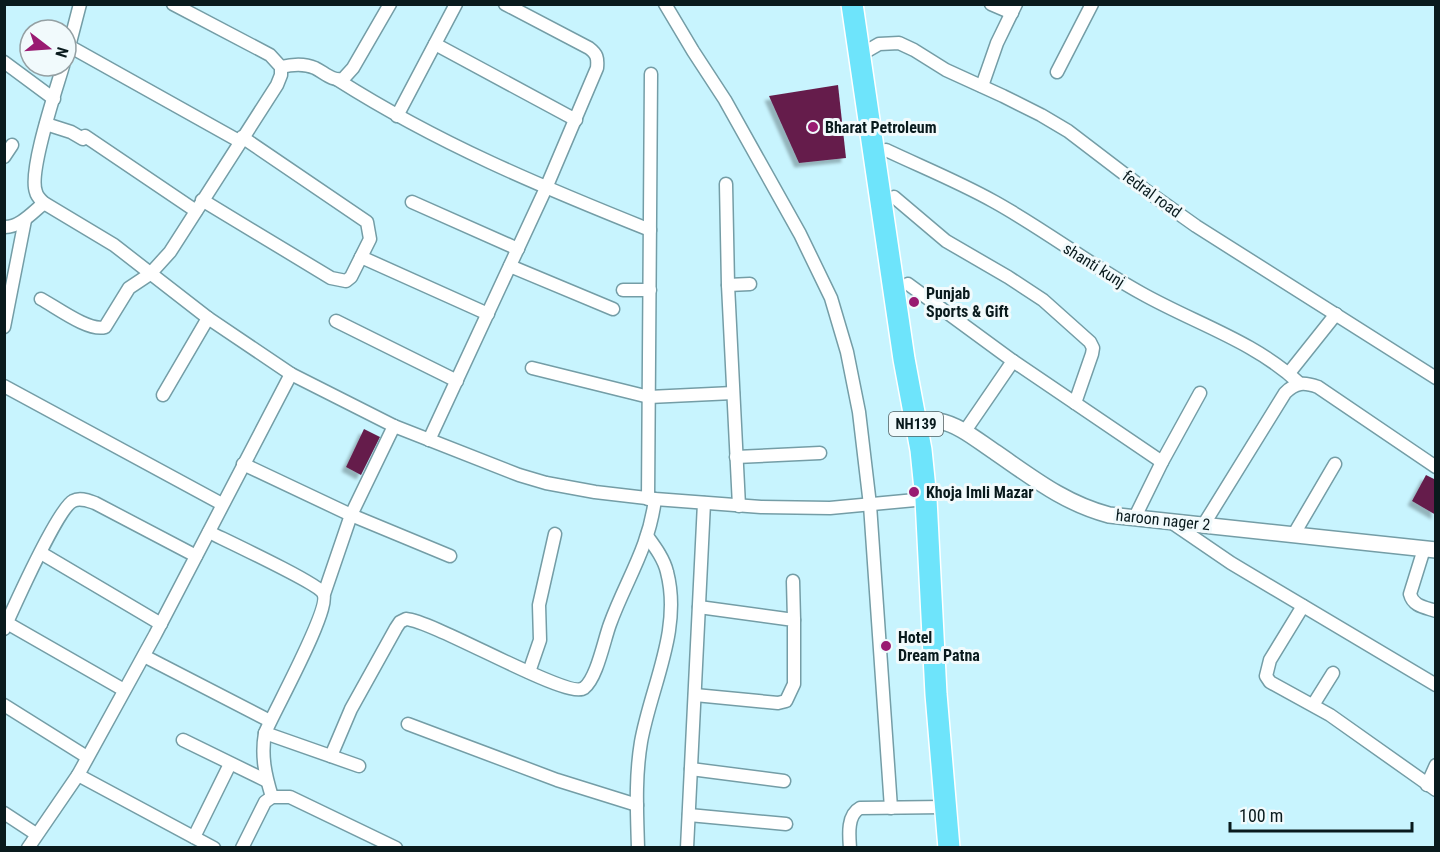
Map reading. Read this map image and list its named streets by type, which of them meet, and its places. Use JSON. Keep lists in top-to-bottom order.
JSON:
{
  "streets": {
    "highway": ["NH139"],
    "street": ["fedral road", "shanti kunj", "haroon nager 2"]
  },
  "crossings": [
    ["fedral road", "NH139"],
    ["shanti kunj", "NH139"],
    ["NH139", "haroon nager 2"]
  ],
  "places": [
    "Bharat Petroleum",
    "Punjab Sports & Gift",
    "Khoja Imli Mazar",
    "Hotel Dream Patna"
  ],
  "scale_bar": "100 m",
  "north": "right"
}
